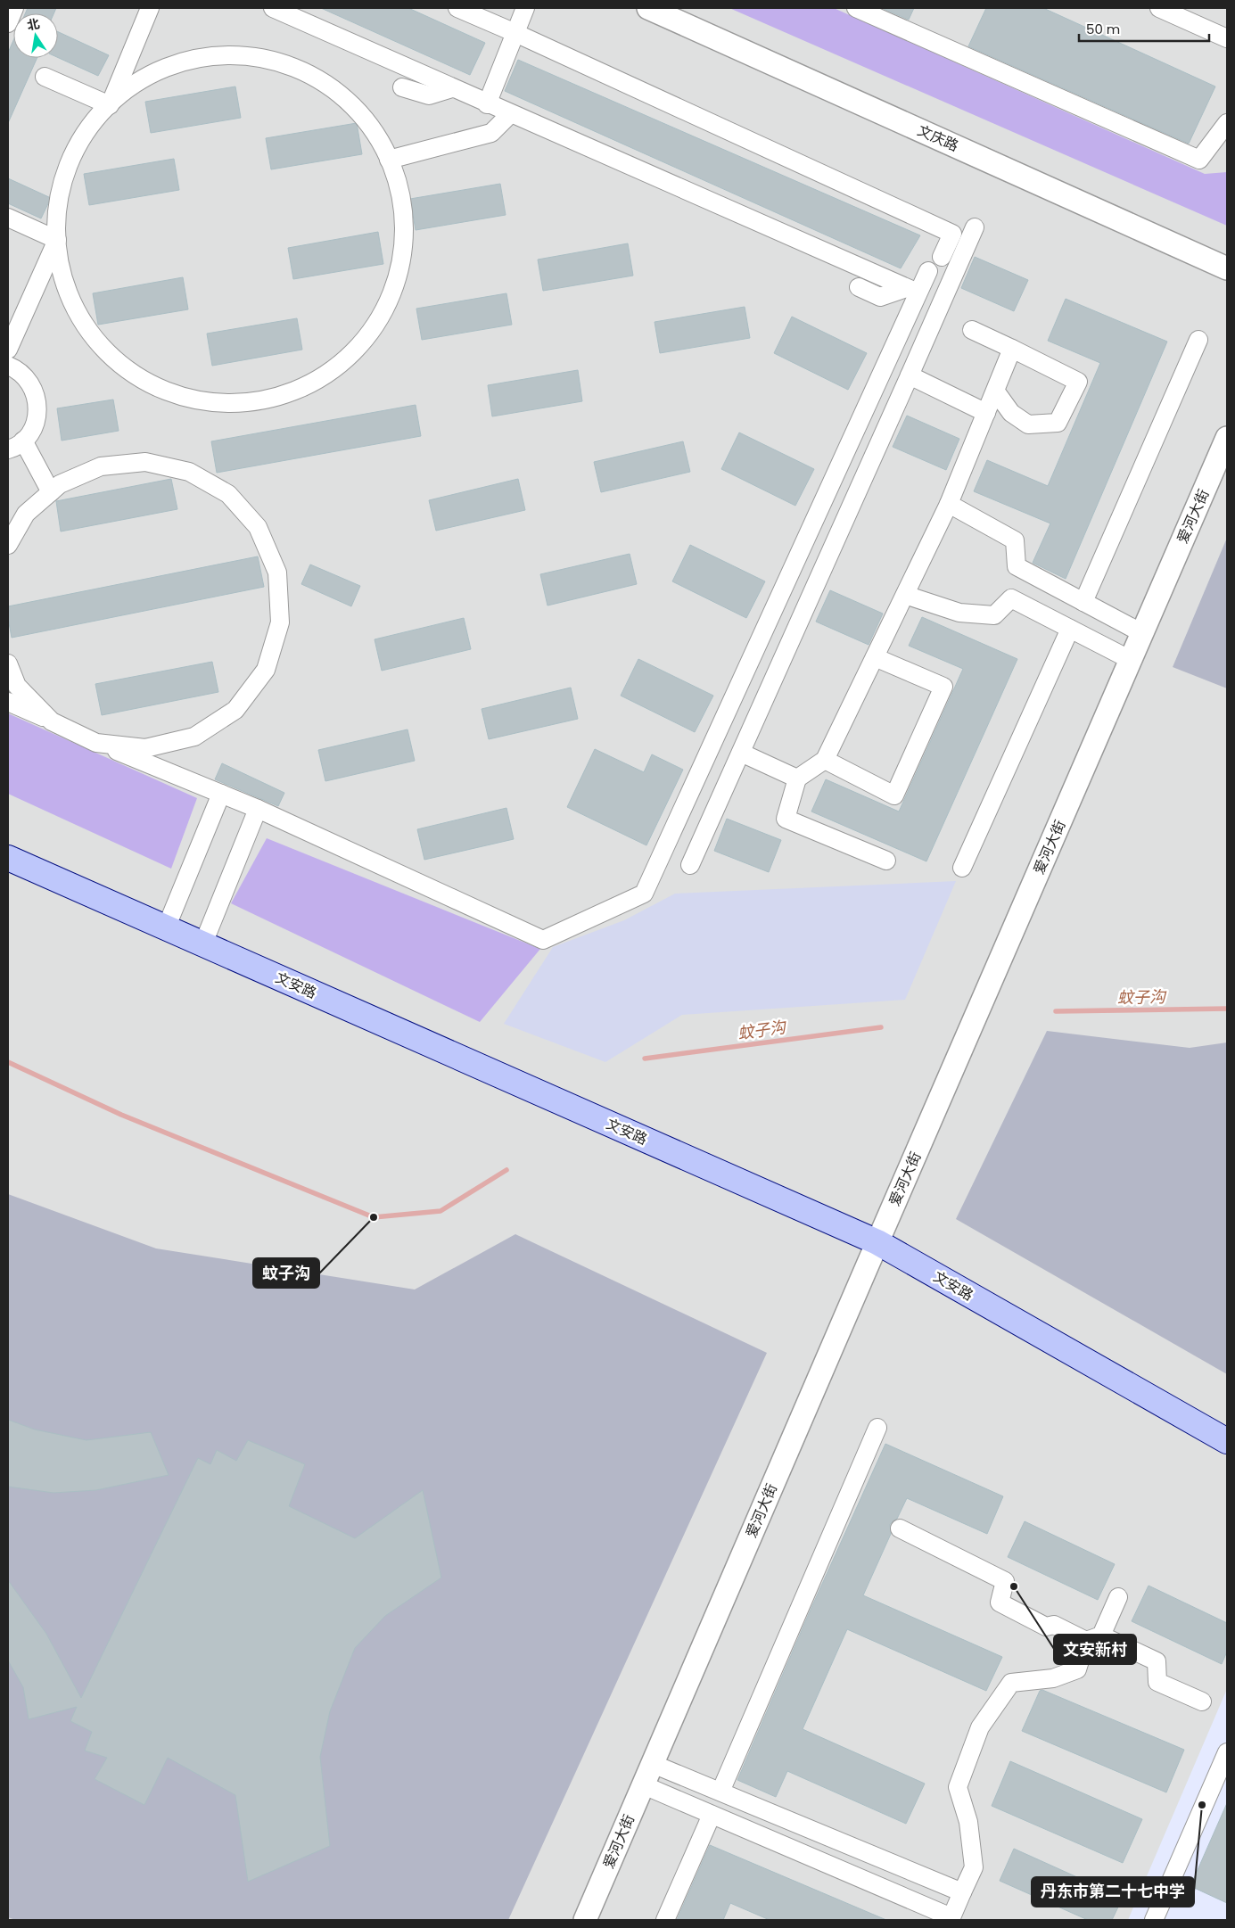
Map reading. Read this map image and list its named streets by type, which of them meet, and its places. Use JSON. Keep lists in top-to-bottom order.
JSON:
{
  "streets": {
    "main road": ["文安路"],
    "street": ["文庆路", "爱河大街"]
  },
  "crossings": [
    ["爱河大街", "文安路"]
  ],
  "water": ["蚊子沟"],
  "places": ["蚊子沟", "文安新村", "丹东市第二十七中学"],
  "scale_bar": "50 m",
  "north": "top"
}
